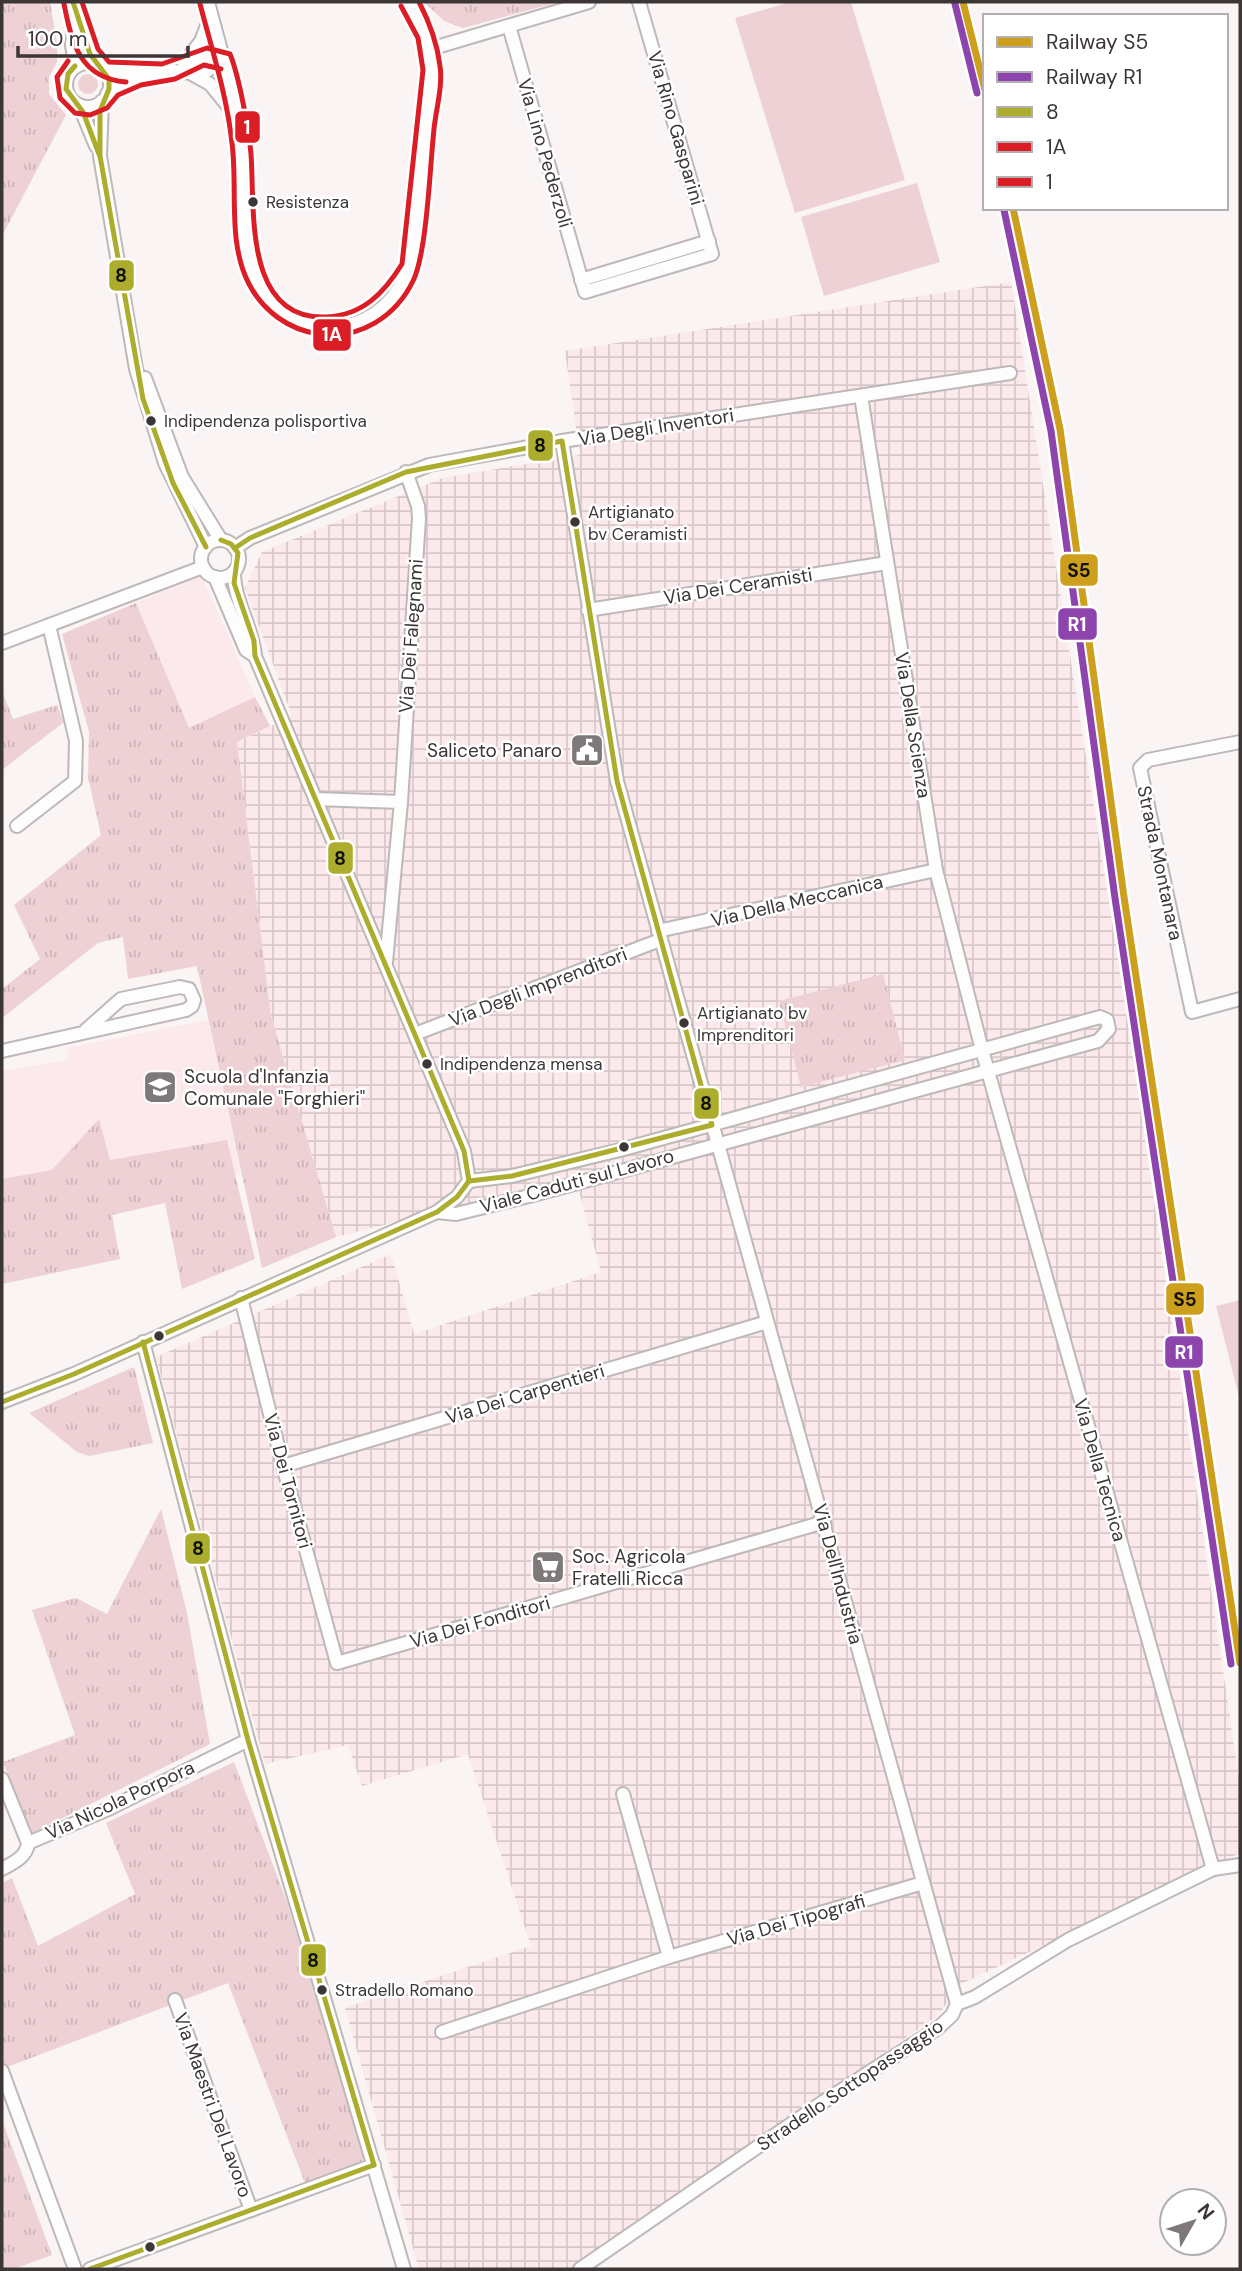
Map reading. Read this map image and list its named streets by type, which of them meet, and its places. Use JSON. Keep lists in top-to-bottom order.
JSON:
{
  "streets": {
    "street": [
      "Via Rino Gasparini",
      "Via Lino Pederzoli",
      "Via Degli Inventori",
      "Via Dei Ceramisti",
      "Via Dei Falegnami",
      "Via Della Scienza",
      "Strada Montanara",
      "Via Della Meccanica",
      "Via Degli Imprenditori",
      "Viale Caduti sul Lavoro",
      "Via Dei Carpentieri",
      "Via Della Tecnica",
      "Via Dei Tornitori",
      "Via Dell'Industria",
      "Via Dei Fonditori",
      "Via Nicola Porpora",
      "Via Dei Tipografi",
      "Stradello Sottopassaggio",
      "Via Maestri Del Lavoro"
    ]
  },
  "crossings": [
    ["Via Rino Gasparini", "Via Lino Pederzoli"],
    ["Via Degli Inventori", "Via Dei Falegnami"],
    ["Via Degli Inventori", "Via Della Scienza"],
    ["Via Dei Ceramisti", "Via Della Scienza"],
    ["Via Della Scienza", "Via Della Meccanica"],
    ["Via Della Scienza", "Viale Caduti sul Lavoro"],
    ["Via Della Meccanica", "Via Degli Imprenditori"],
    ["Viale Caduti sul Lavoro", "Via Della Tecnica"],
    ["Viale Caduti sul Lavoro", "Via Dei Tornitori"],
    ["Viale Caduti sul Lavoro", "Via Dell'Industria"],
    ["Via Dei Carpentieri", "Via Dei Tornitori"],
    ["Via Dei Carpentieri", "Via Dell'Industria"],
    ["Via Della Tecnica", "Stradello Sottopassaggio"],
    ["Via Dei Tornitori", "Via Dei Fonditori"],
    ["Via Dell'Industria", "Via Dei Fonditori"],
    ["Via Dell'Industria", "Via Dei Tipografi"],
    ["Via Dell'Industria", "Stradello Sottopassaggio"]
  ],
  "places": {
    "other": [
      "Resistenza",
      "Indipendenza polisportiva",
      "Artigianato bv Ceramisti",
      "Artigianato bv Imprenditori",
      "Indipendenza mensa",
      "Stradello Romano"
    ],
    "public building": ["Saliceto Panaro"],
    "school or university": ["Scuola d'Infanzia Comunale \"Forghieri\""],
    "supermarket": ["Soc. Agricola Fratelli Ricca"]
  },
  "lines": [
    "rail line S5",
    "transit line 8",
    "transit line 1A",
    "transit line 1",
    "rail line R1"
  ],
  "legend": [
    "Railway S5",
    "Railway R1",
    "8",
    "1A",
    "1"
  ],
  "scale_bar": "100 m",
  "north": "top right"
}
